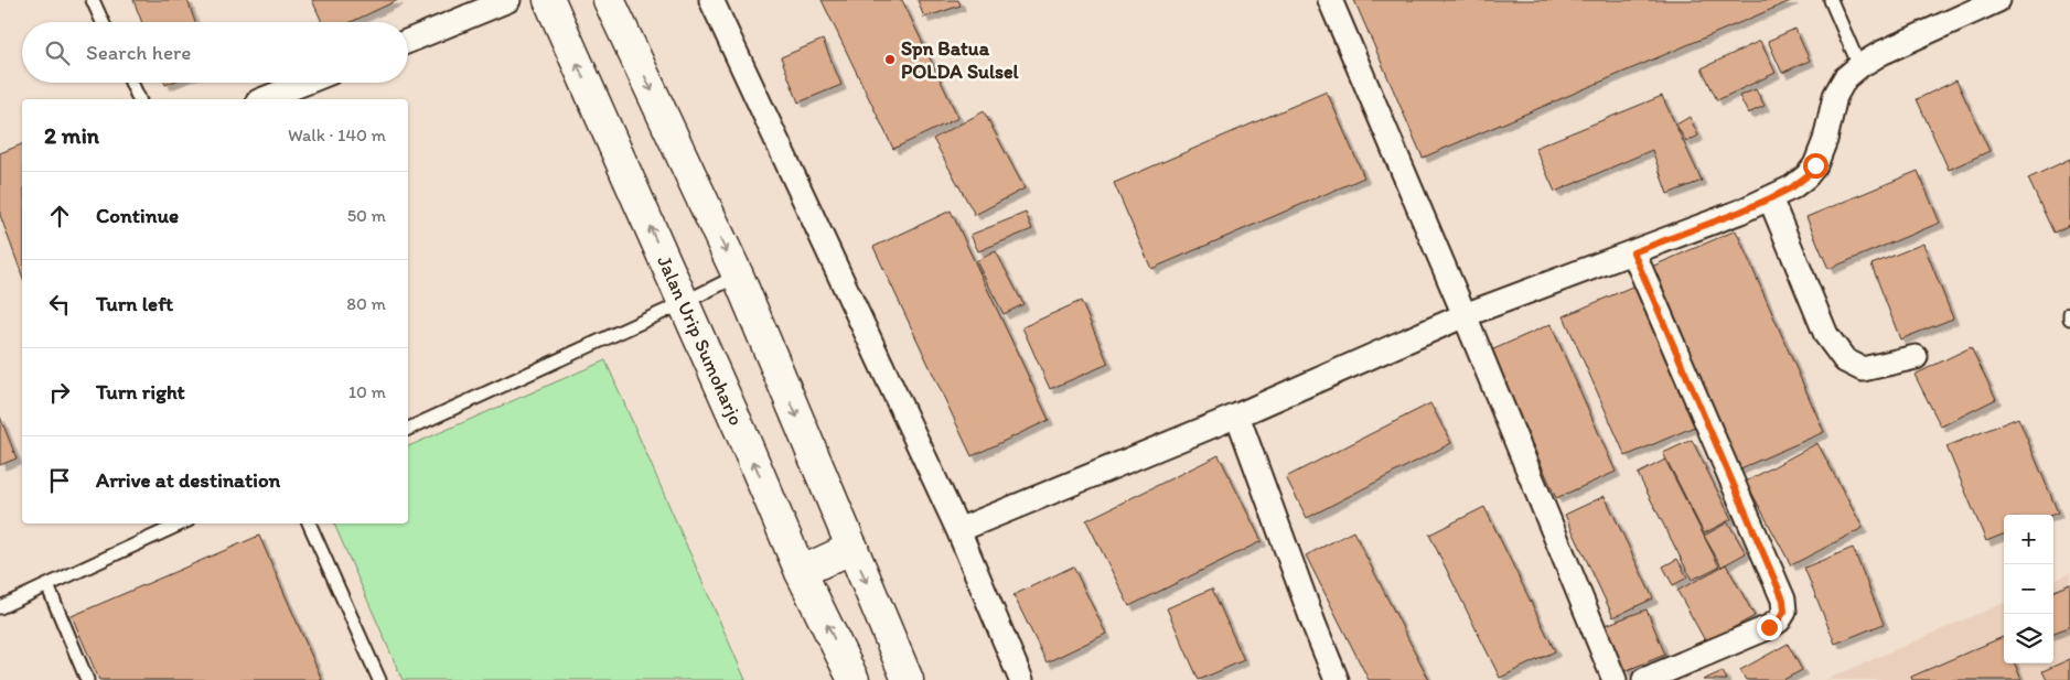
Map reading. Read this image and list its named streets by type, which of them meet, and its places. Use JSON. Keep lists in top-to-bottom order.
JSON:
{
  "streets": {
    "highway": ["Jalan Urip Sumoharjo"]
  },
  "places": ["Spn Batua POLDA Sulsel"],
  "page": {
    "search": "Search here",
    "heading": ["2 min", "Walk · 140 m"],
    "list": [
      ["Continue", "50 m"],
      ["Turn left", "80 m"],
      ["Turn right", "10 m"],
      "Arrive at destination"
    ],
    "map_buttons": ["+", "−"]
  }
}
